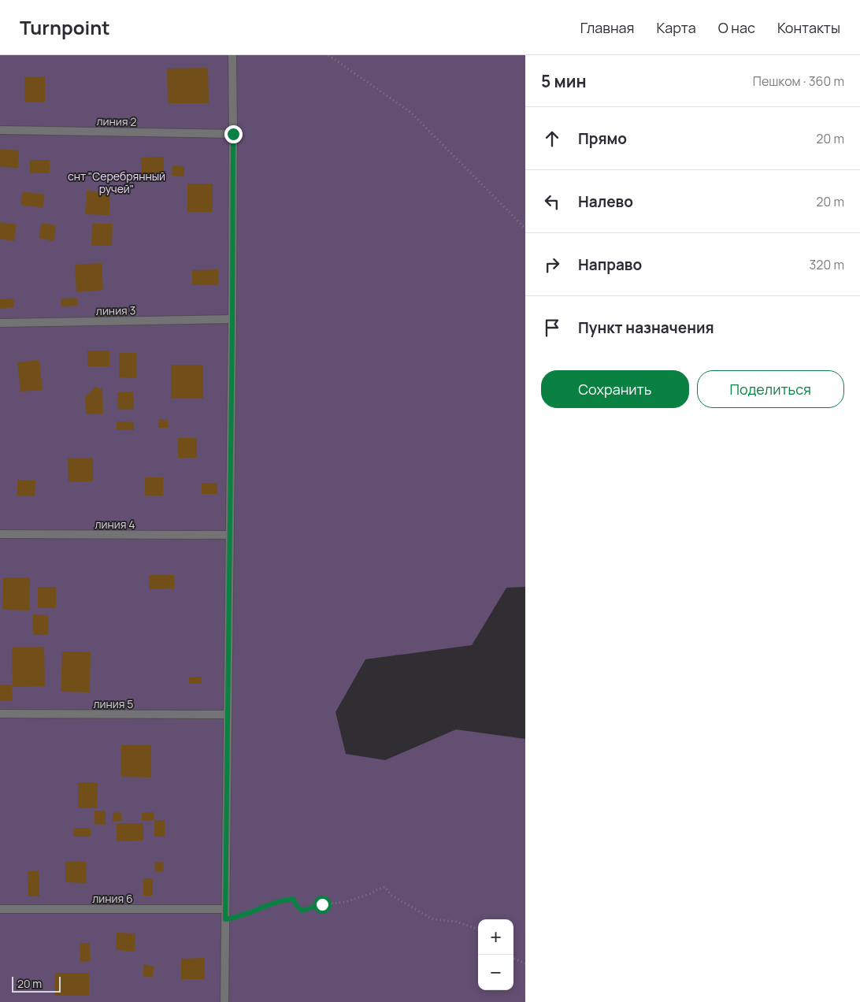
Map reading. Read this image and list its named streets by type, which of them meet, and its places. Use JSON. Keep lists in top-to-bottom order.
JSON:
{
  "streets": {
    "street": [
      "линия 2",
      "линия 3",
      "линия 4",
      "линия 5",
      "линия 6"
    ]
  },
  "parks": ["снт \"Серебрянный ручей\""],
  "scale_bar": "20 m",
  "page": {
    "header": "Turnpoint",
    "nav": [
      "Главная",
      "Карта",
      "О нас",
      "Контакты"
    ],
    "heading": ["5 мин", "Пешком · 360 m"],
    "list": [
      ["Прямо", "20 m"],
      ["Налево", "20 m"],
      ["Направо", "320 m"],
      "Пункт назначения"
    ],
    "buttons": ["Сохранить", "Поделиться"],
    "map_buttons": ["+", "−"],
    "scale": "20 m"
  }
}
